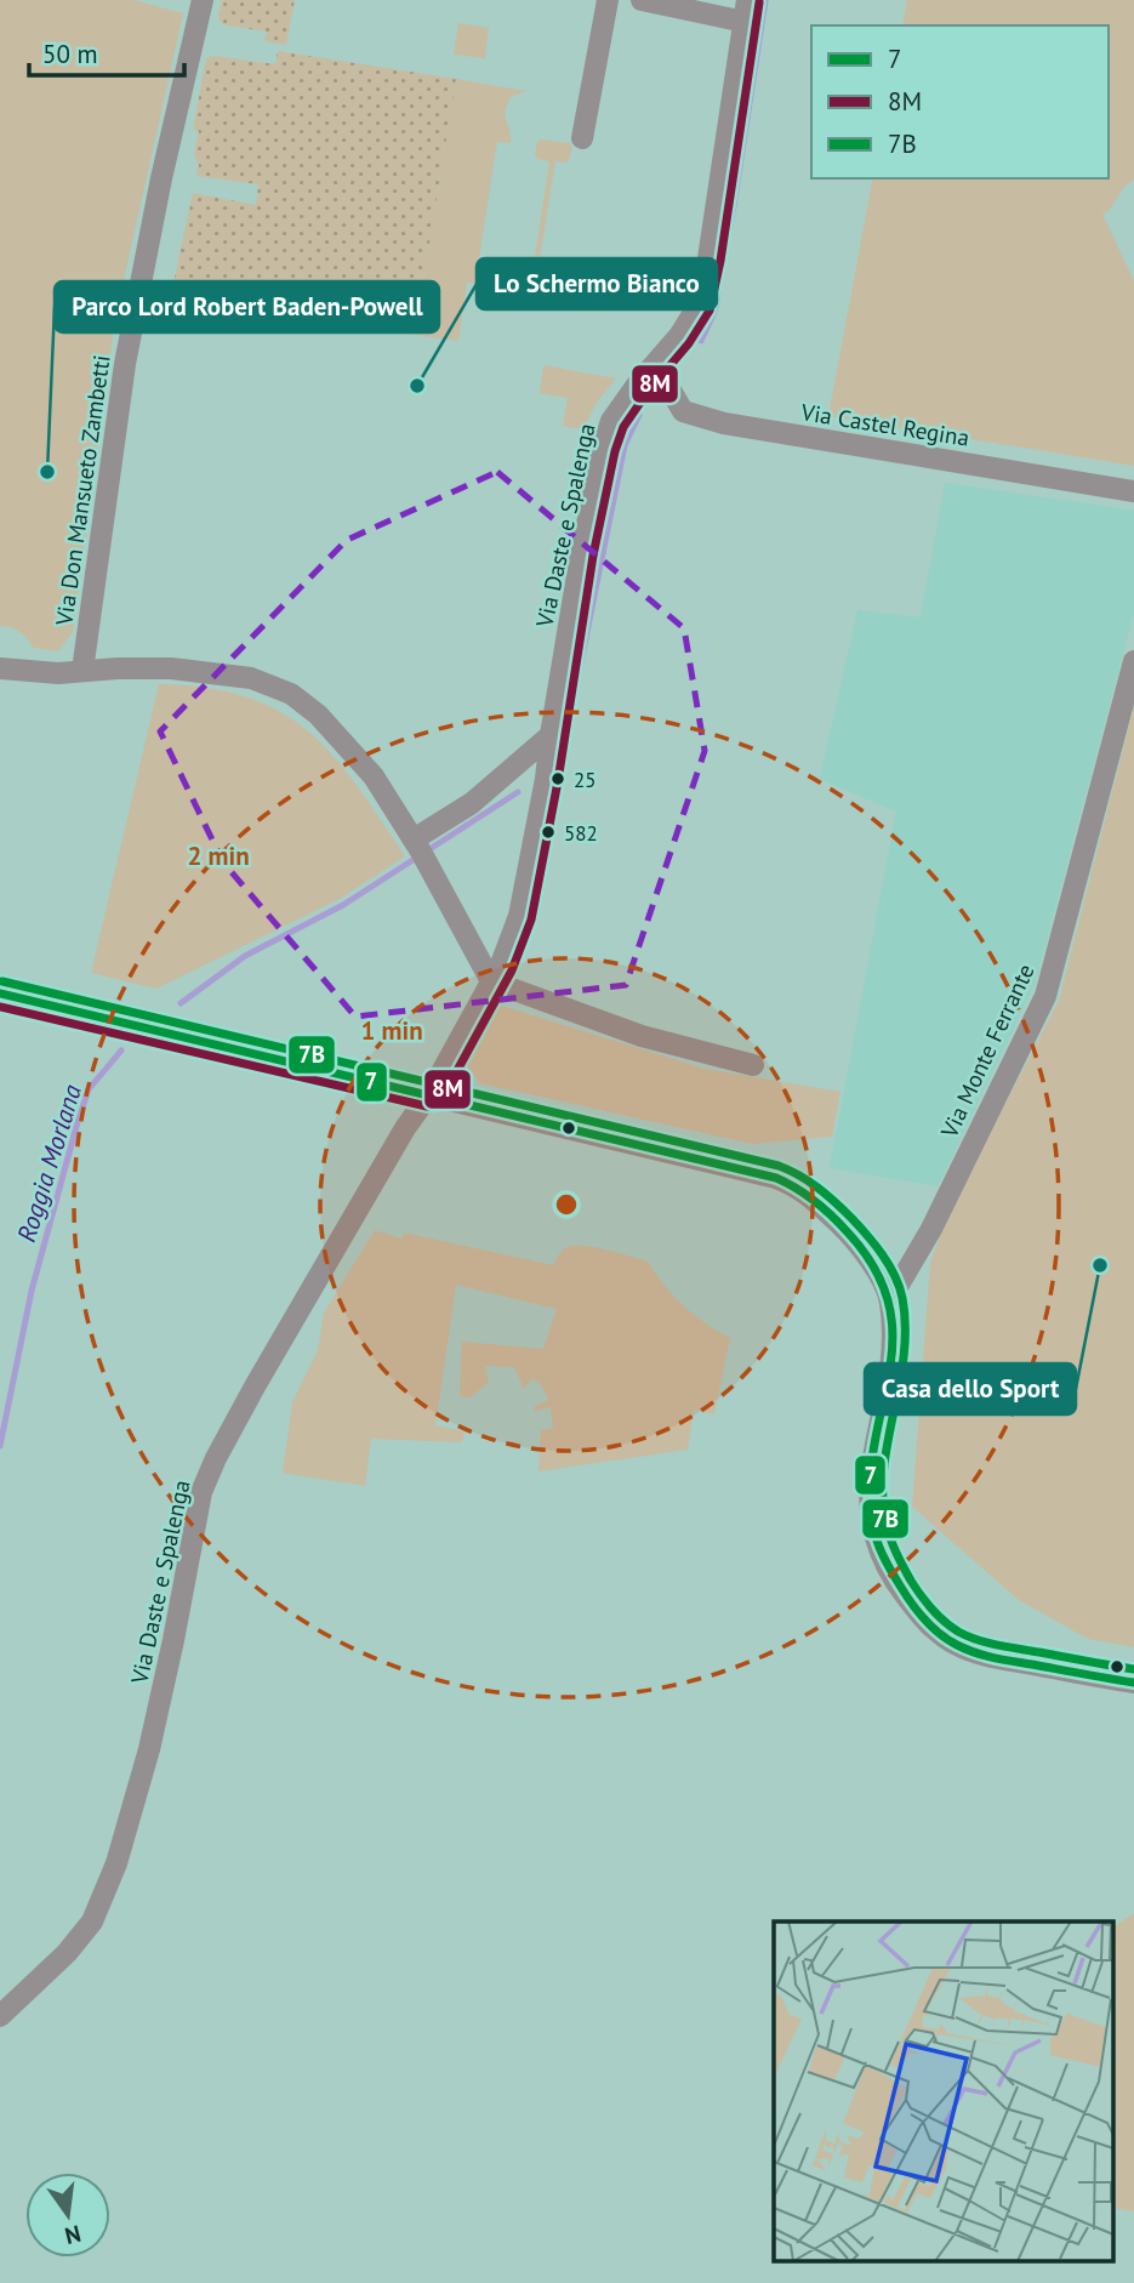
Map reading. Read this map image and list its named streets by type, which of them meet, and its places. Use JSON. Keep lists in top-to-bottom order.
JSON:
{
  "streets": {
    "street": [
      "Via Castel Regina",
      "Via Don Mansueto Zambetti",
      "Via Daste e Spalenga",
      "Via Monte Ferrante"
    ]
  },
  "crossings": [
    ["Via Castel Regina", "Via Daste e Spalenga"]
  ],
  "water": ["Roggia Morlana"],
  "places": [
    "Lo Schermo Bianco",
    "Parco Lord Robert Baden-Powell",
    "25",
    "582",
    "Casa dello Sport"
  ],
  "lines": ["transit line 8M", "transit line 7B", "transit line 7"],
  "legend": ["7", "8M", "7B"],
  "scale_bar": "50 m",
  "north": "bottom",
  "rings": ["2 min", "1 min"]
}
